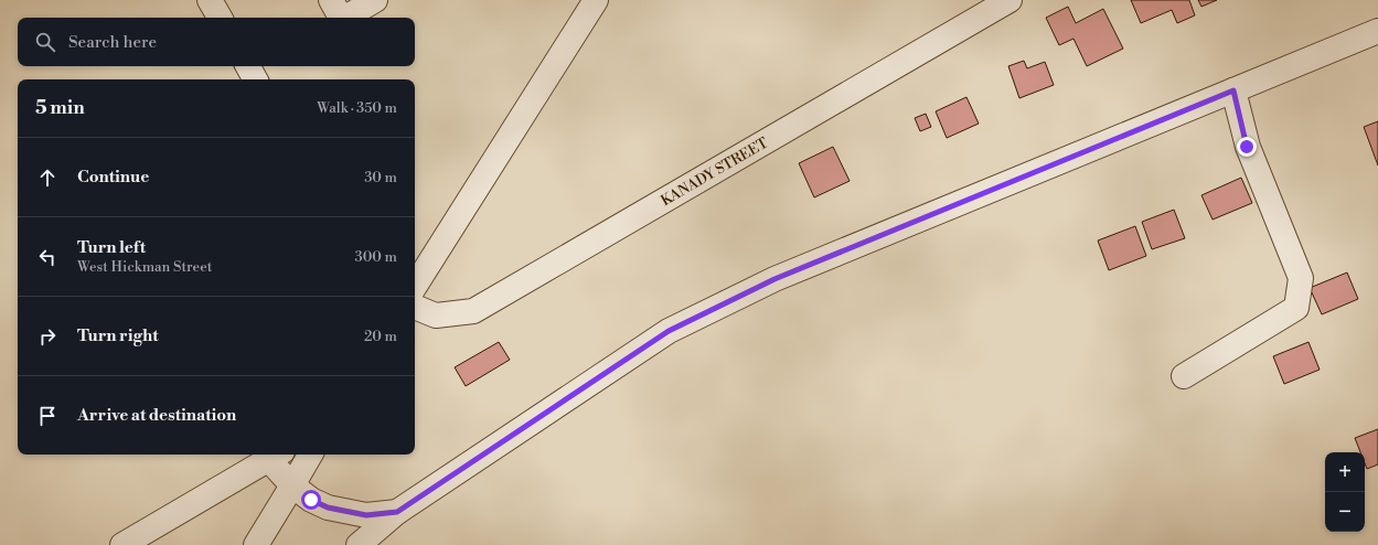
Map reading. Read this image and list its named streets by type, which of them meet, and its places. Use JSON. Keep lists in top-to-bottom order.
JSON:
{
  "streets": {
    "street": ["KANADY STREET"]
  },
  "page": {
    "search": "Search here",
    "heading": ["5 min", "Walk · 350 m"],
    "list": [
      ["Continue", "30 m"],
      ["Turn left", "West Hickman Street", "300 m"],
      ["Turn right", "20 m"],
      "Arrive at destination"
    ],
    "map_buttons": ["+", "−"]
  }
}
